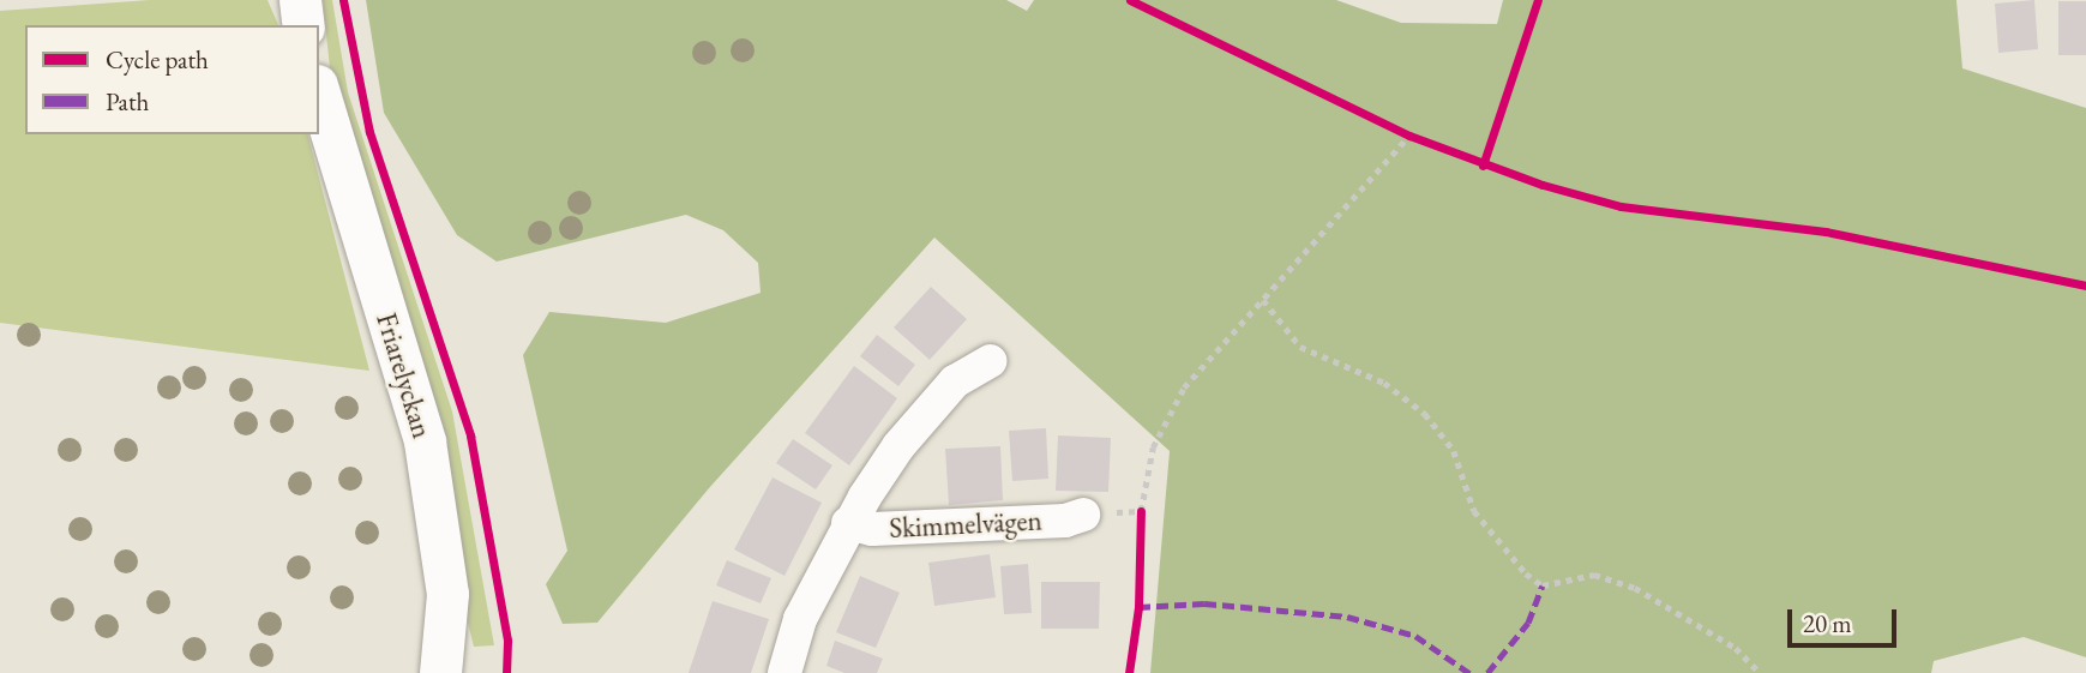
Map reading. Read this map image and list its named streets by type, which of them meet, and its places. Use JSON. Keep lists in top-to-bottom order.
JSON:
{
  "streets": {
    "street": ["Friarelyckan", "Skimmelvägen"]
  },
  "legend": ["Cycle path", "Path"],
  "scale_bar": "20 m"
}
